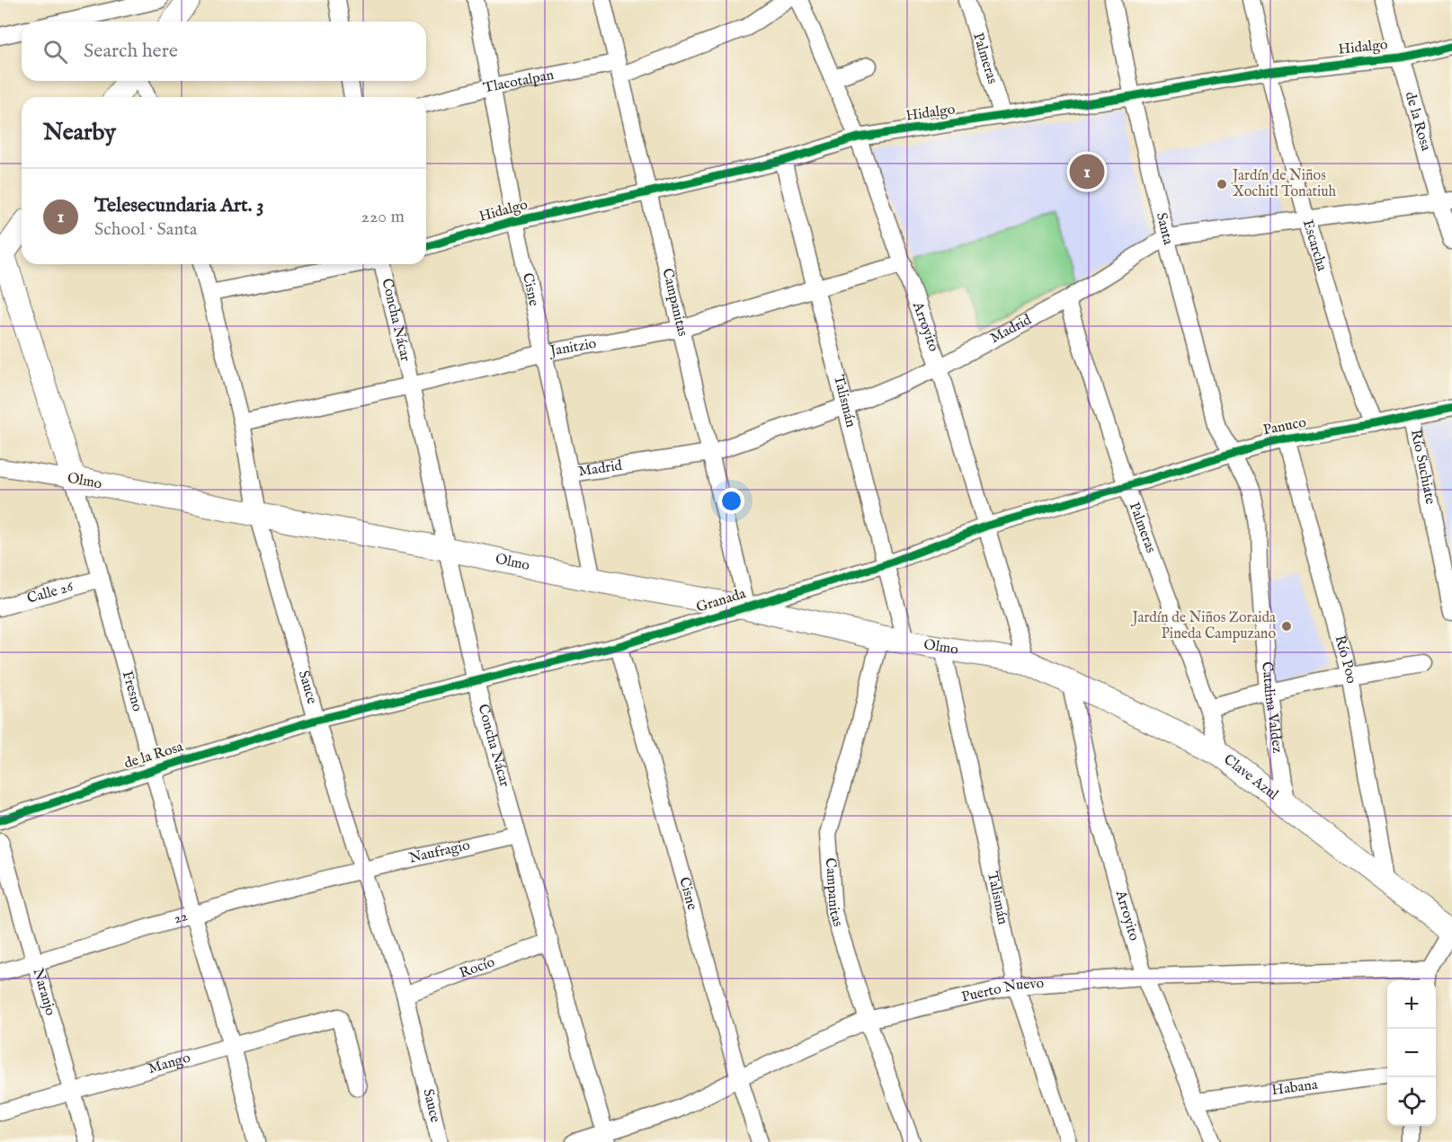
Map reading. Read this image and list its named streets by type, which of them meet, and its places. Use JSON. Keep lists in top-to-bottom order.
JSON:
{
  "streets": {
    "main road": ["Olmo", "Fresno", "Clave Azul"],
    "street": [
      "Hidalgo",
      "Palmeras",
      "Tlacotalpan",
      "de la Rosa",
      "Santa",
      "Escarcha",
      "Cisne",
      "Campanitas",
      "Concha Nácar",
      "Arroyito",
      "Madrid",
      "Janitzio",
      "Talismán",
      "Panuco",
      "Río Suchiate",
      "Calle 26",
      "Granada",
      "Río Poo",
      "Sauce",
      "Catalina Valdez",
      "Naufragio",
      "22",
      "Rocío",
      "Naranjo",
      "Puerto Nuevo",
      "Mango",
      "Habana"
    ]
  },
  "crossings": [
    ["Hidalgo", "Palmeras"],
    ["Hidalgo", "de la Rosa"],
    ["Hidalgo", "Santa"],
    ["Hidalgo", "Escarcha"],
    ["Hidalgo", "Cisne"],
    ["Hidalgo", "Campanitas"],
    ["Hidalgo", "Arroyito"],
    ["Hidalgo", "Talismán"],
    ["Palmeras", "Madrid"],
    ["Palmeras", "Panuco"],
    ["Palmeras", "Granada"],
    ["Palmeras", "Clave Azul"],
    ["Tlacotalpan", "Cisne"],
    ["Tlacotalpan", "Campanitas"],
    ["de la Rosa", "Madrid"],
    ["de la Rosa", "Granada"],
    ["de la Rosa", "Sauce"],
    ["de la Rosa", "Fresno"],
    ["Santa", "Madrid"],
    ["Santa", "Panuco"],
    ["Santa", "Catalina Valdez"],
    ["Escarcha", "Madrid"],
    ["Escarcha", "Panuco"],
    ["Cisne", "Madrid"],
    ["Cisne", "Janitzio"],
    ["Cisne", "Olmo"],
    ["Cisne", "Granada"],
    ["Cisne", "Puerto Nuevo"],
    ["Campanitas", "Madrid"],
    ["Campanitas", "Janitzio"],
    ["Campanitas", "Olmo"],
    ["Campanitas", "Granada"],
    ["Campanitas", "Puerto Nuevo"],
    ["Concha Nácar", "Janitzio"],
    ["Concha Nácar", "Olmo"],
    ["Concha Nácar", "Granada"],
    ["Concha Nácar", "Naufragio"],
    ["Concha Nácar", "Rocío"],
    ["Concha Nácar", "Puerto Nuevo"],
    ["Arroyito", "Madrid"],
    ["Arroyito", "Janitzio"],
    ["Arroyito", "Olmo"],
    ["Arroyito", "Granada"],
    ["Arroyito", "Clave Azul"],
    ["Arroyito", "Puerto Nuevo"],
    ["Arroyito", "Habana"],
    ["Madrid", "Talismán"],
    ["Janitzio", "Talismán"],
    ["Janitzio", "Sauce"],
    ["Talismán", "Olmo"],
    ["Talismán", "Granada"],
    ["Talismán", "Puerto Nuevo"],
    ["Panuco", "Río Suchiate"],
    ["Panuco", "Granada"],
    ["Panuco", "Río Poo"],
    ["Panuco", "Catalina Valdez"],
    ["Olmo", "Granada"],
    ["Olmo", "Sauce"],
    ["Olmo", "Fresno"],
    ["Olmo", "Clave Azul"],
    ["Calle 26", "Fresno"],
    ["Granada", "Sauce"],
    ["Río Poo", "Clave Azul"],
    ["Sauce", "Naufragio"],
    ["Sauce", "22"],
    ["Sauce", "Rocío"],
    ["Fresno", "22"],
    ["Fresno", "Mango"],
    ["Catalina Valdez", "Clave Azul"],
    ["Naufragio", "22"],
    ["22", "Naranjo"],
    ["Naranjo", "Mango"]
  ],
  "places": ["Jardín de Niños Xochitl Tonatiuh", "Jardín de Niños Zoraida Pineda Campuzano"],
  "page": {
    "search": "Search here",
    "heading": "Nearby",
    "pins": "1",
    "list": [
      {
        "mark": "1",
        "name": "Telesecundaria Art. 3",
        "note": "School · Santa",
        "value": "220 m"
      }
    ],
    "map_buttons": ["+", "−"]
  }
}
